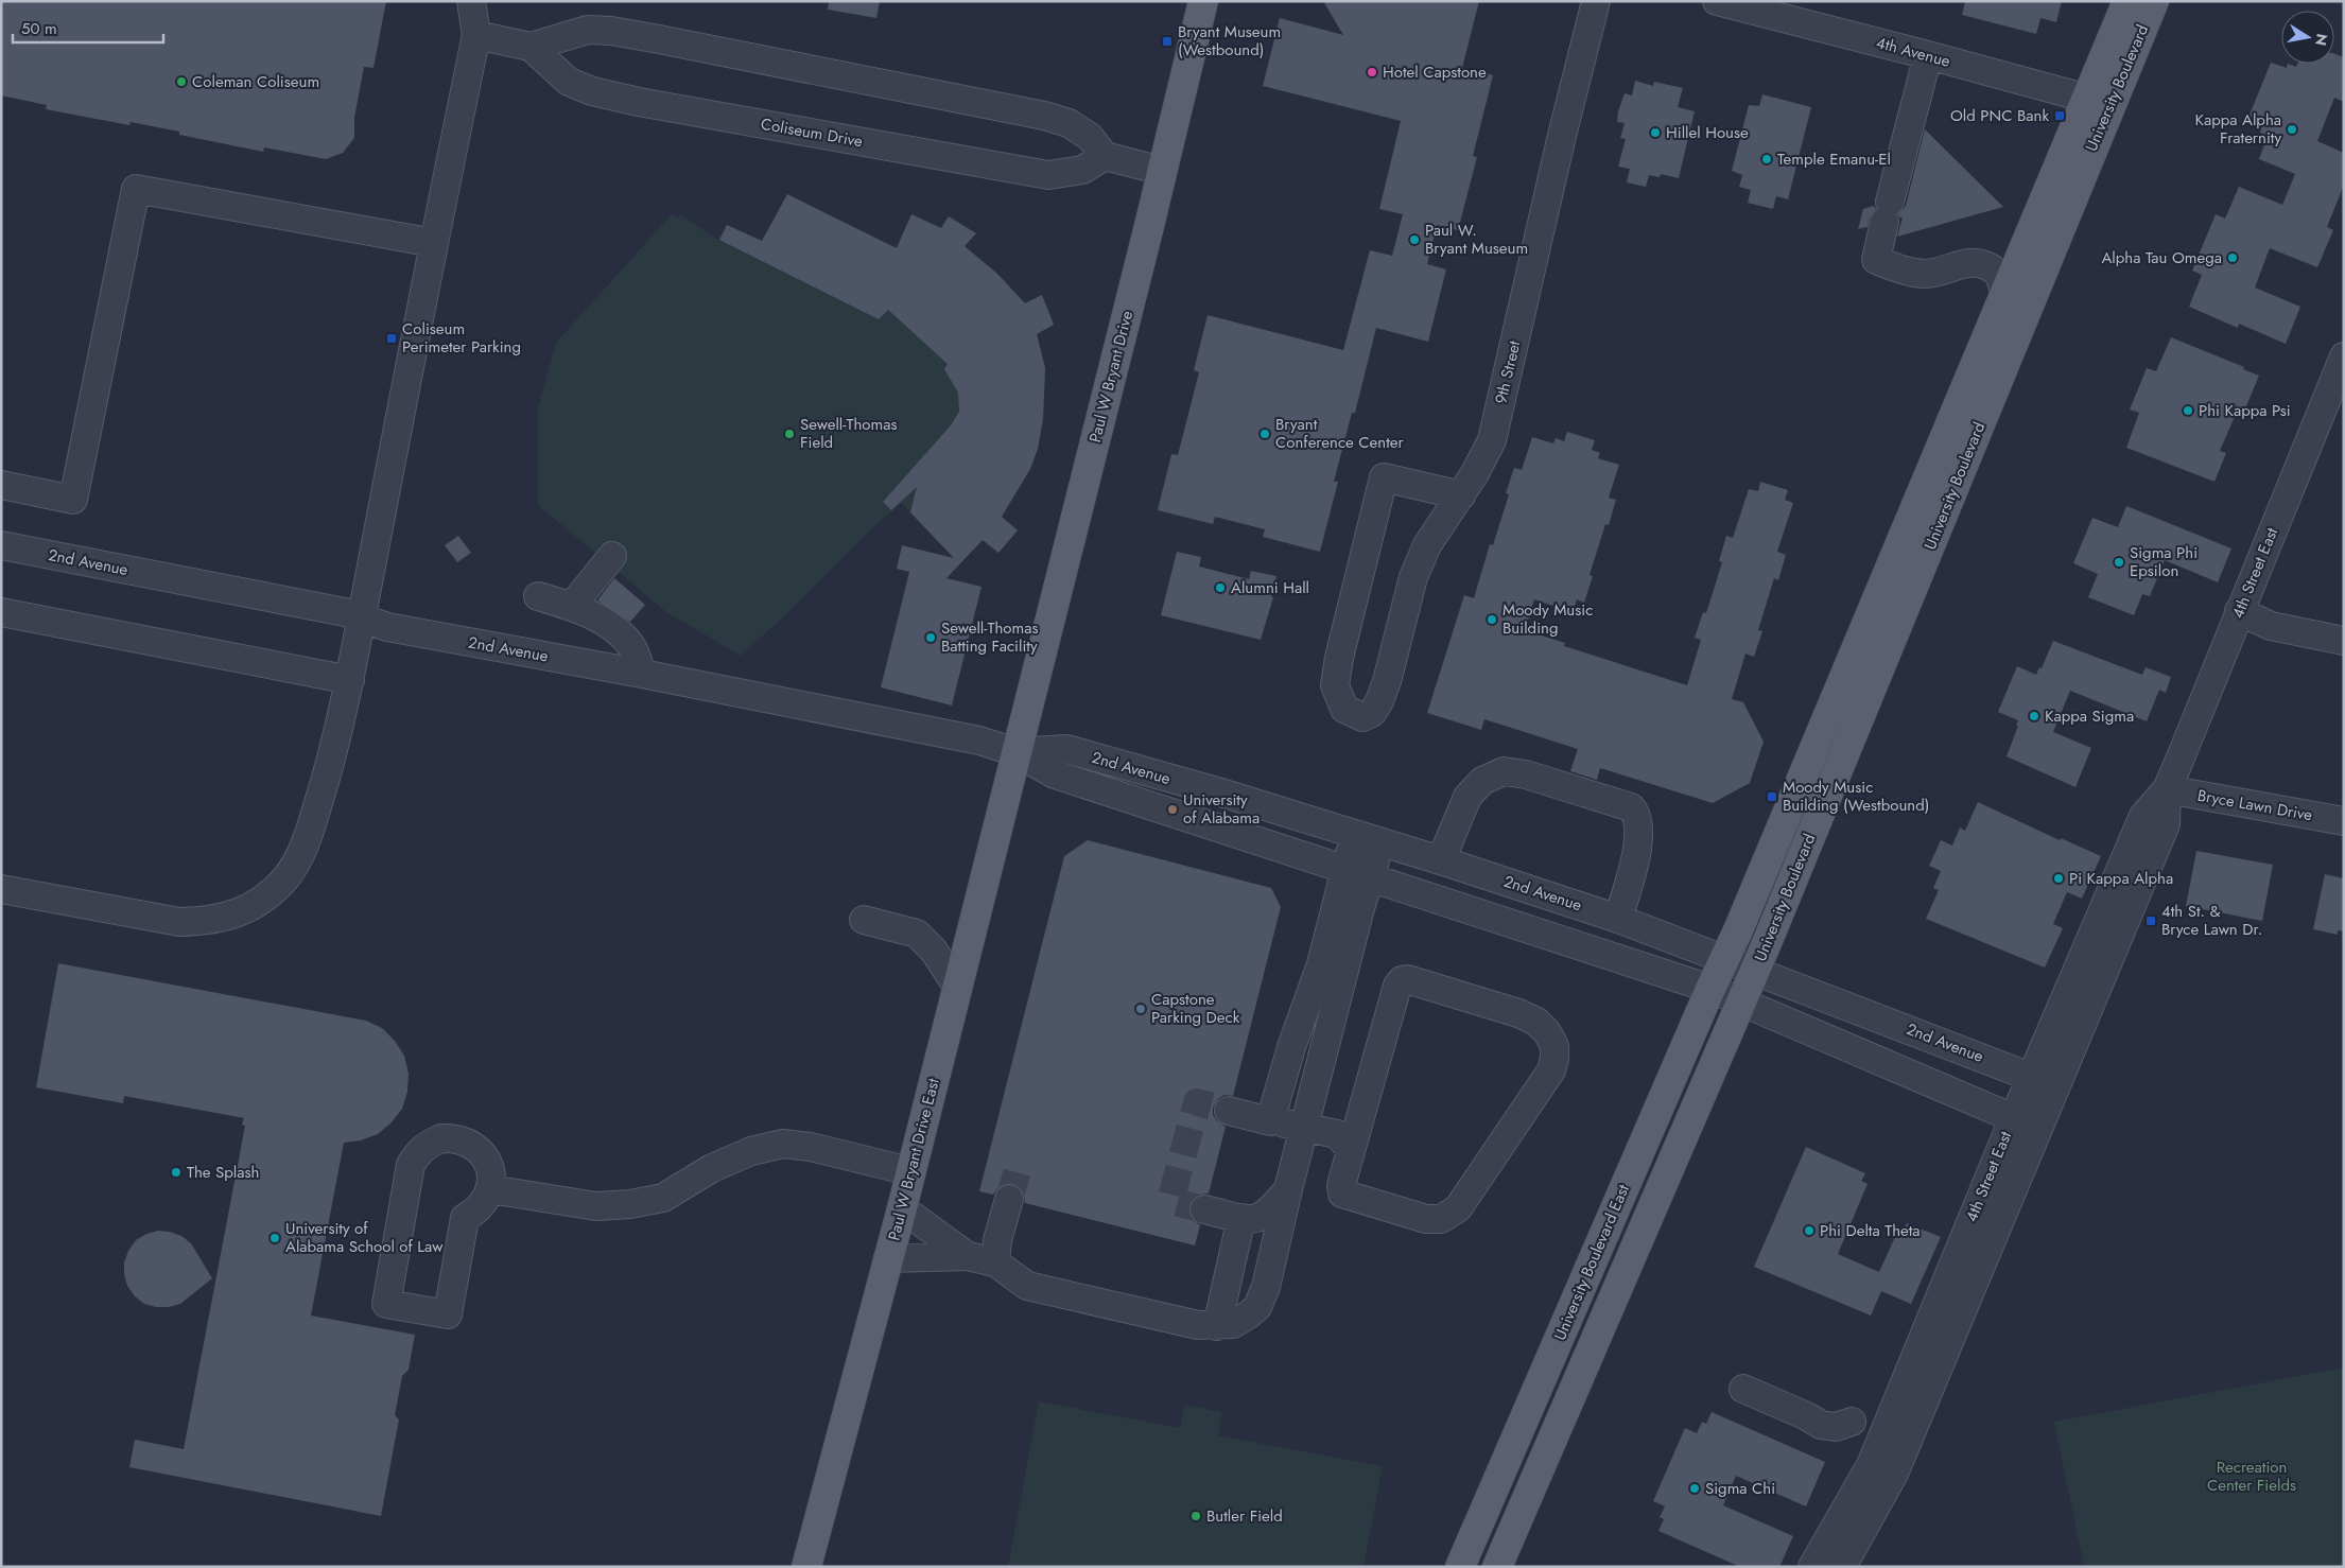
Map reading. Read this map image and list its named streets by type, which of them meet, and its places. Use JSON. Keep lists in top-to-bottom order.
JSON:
{
  "streets": {
    "main road": [
      "University Boulevard",
      "Paul W Bryant Drive",
      "Paul W Bryant Drive East",
      "University Boulevard East"
    ],
    "street": [
      "4th Avenue",
      "Coliseum Drive",
      "9th Street",
      "2nd Avenue",
      "4th Street East",
      "Bryce Lawn Drive"
    ]
  },
  "crossings": [
    ["4th Avenue", "University Boulevard"],
    ["University Boulevard", "2nd Avenue"],
    ["University Boulevard", "University Boulevard East"],
    ["Paul W Bryant Drive", "2nd Avenue"],
    ["Paul W Bryant Drive", "Paul W Bryant Drive East"],
    ["2nd Avenue", "4th Street East"],
    ["2nd Avenue", "Paul W Bryant Drive East"],
    ["2nd Avenue", "University Boulevard East"],
    ["4th Street East", "Bryce Lawn Drive"]
  ],
  "parks": ["Recreation Center Fields"],
  "places": {
    "transit": [
      "Bryant Museum (Westbound)",
      "Old PNC Bank",
      "Coliseum Perimeter Parking",
      "Moody Music Building (Westbound)",
      "4th St. & Bryce Lawn Dr."
    ],
    "other": [
      "Hotel Capstone",
      "Coleman Coliseum",
      "Kappa Alpha Fraternity",
      "Hillel House",
      "Temple Emanu-El",
      "Paul W. Bryant Museum",
      "Alpha Tau Omega",
      "Phi Kappa Psi",
      "Sewell-Thomas Field",
      "Bryant Conference Center",
      "Sigma Phi Epsilon",
      "Alumni Hall",
      "Moody Music Building",
      "Sewell-Thomas Batting Facility",
      "Kappa Sigma",
      "University of Alabama",
      "Pi Kappa Alpha",
      "Capstone Parking Deck",
      "The Splash",
      "Phi Delta Theta",
      "University of Alabama School of Law",
      "Sigma Chi",
      "Butler Field"
    ]
  },
  "scale_bar": "50 m",
  "north": "right"
}
